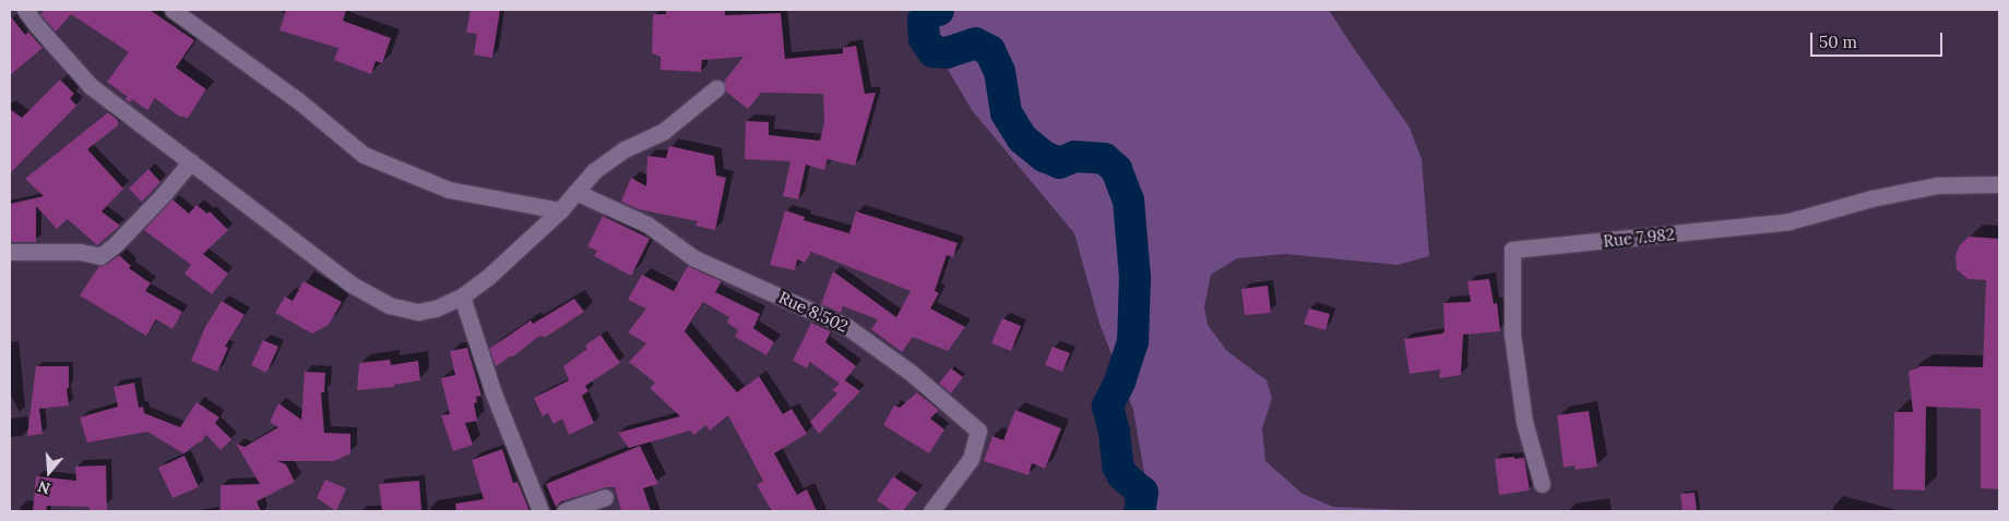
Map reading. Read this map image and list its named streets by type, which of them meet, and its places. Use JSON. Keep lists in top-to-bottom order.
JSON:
{
  "streets": {
    "street": ["Rue 7.982", "Rue 8.502"]
  },
  "scale_bar": "50 m",
  "north": "bottom"
}
